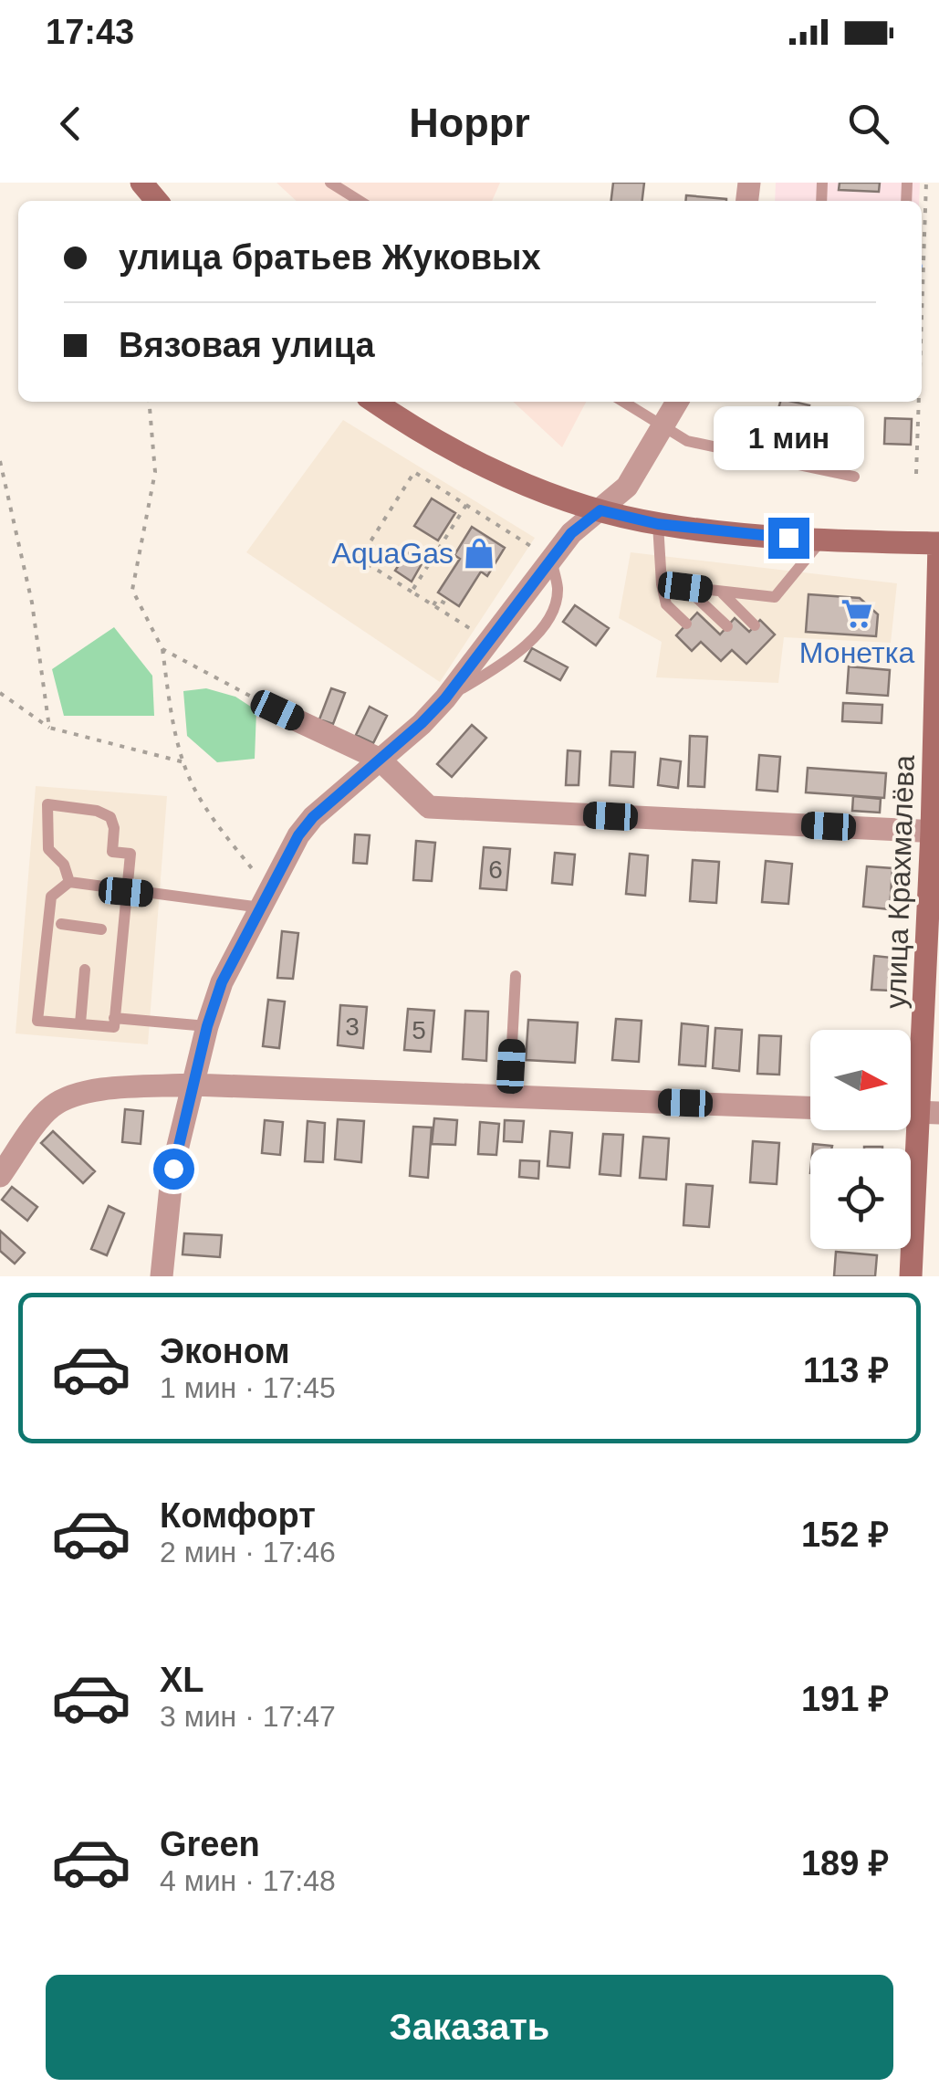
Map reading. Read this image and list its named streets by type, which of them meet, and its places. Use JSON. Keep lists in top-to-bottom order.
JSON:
{
  "streets": {
    "main road": ["улица Крахмалёва"]
  },
  "places": {
    "shop": ["AquaGas"],
    "supermarket": ["Монетка"]
  },
  "house_numbers": ["6", "3", "5"],
  "north": "right",
  "page": {
    "status": "17:43",
    "header": "Hoppr",
    "banner": ["улица братьев Жуковых", "Вязовая улица"],
    "bubble": "1 мин",
    "list": [
      {
        "name": "Эконом",
        "note": "1 мин · 17:45",
        "value": "113 ₽"
      },
      {
        "name": "Комфорт",
        "note": "2 мин · 17:46",
        "value": "152 ₽"
      },
      {
        "name": "XL",
        "note": "3 мин · 17:47",
        "value": "191 ₽"
      },
      {
        "name": "Green",
        "note": "4 мин · 17:48",
        "value": "189 ₽"
      }
    ],
    "buttons": "Заказать"
  }
}
